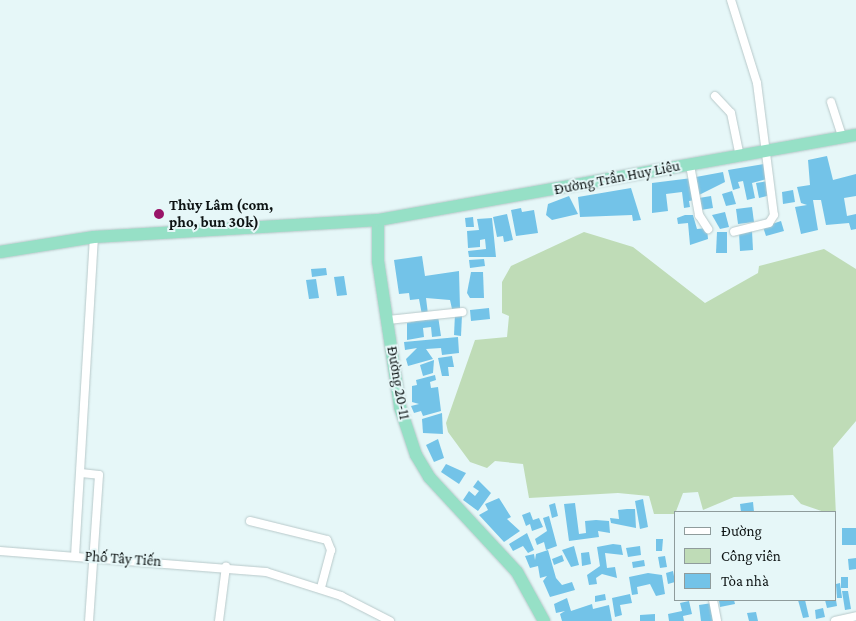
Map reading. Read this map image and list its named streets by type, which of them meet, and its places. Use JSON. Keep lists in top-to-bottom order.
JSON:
{
  "streets": {
    "highway": ["Đường Trần Huy Liệu", "Đường 20-11"],
    "street": ["Phố Tây Tiến"]
  },
  "crossings": [
    ["Đường Trần Huy Liệu", "Đường 20-11"],
    ["Đường Trần Huy Liệu", "Phố Tây Tiến"]
  ],
  "places": ["Thùy Lâm (com, pho, bun 30k)"],
  "legend": ["Đường", "Công viên", "Tòa nhà"]
}
